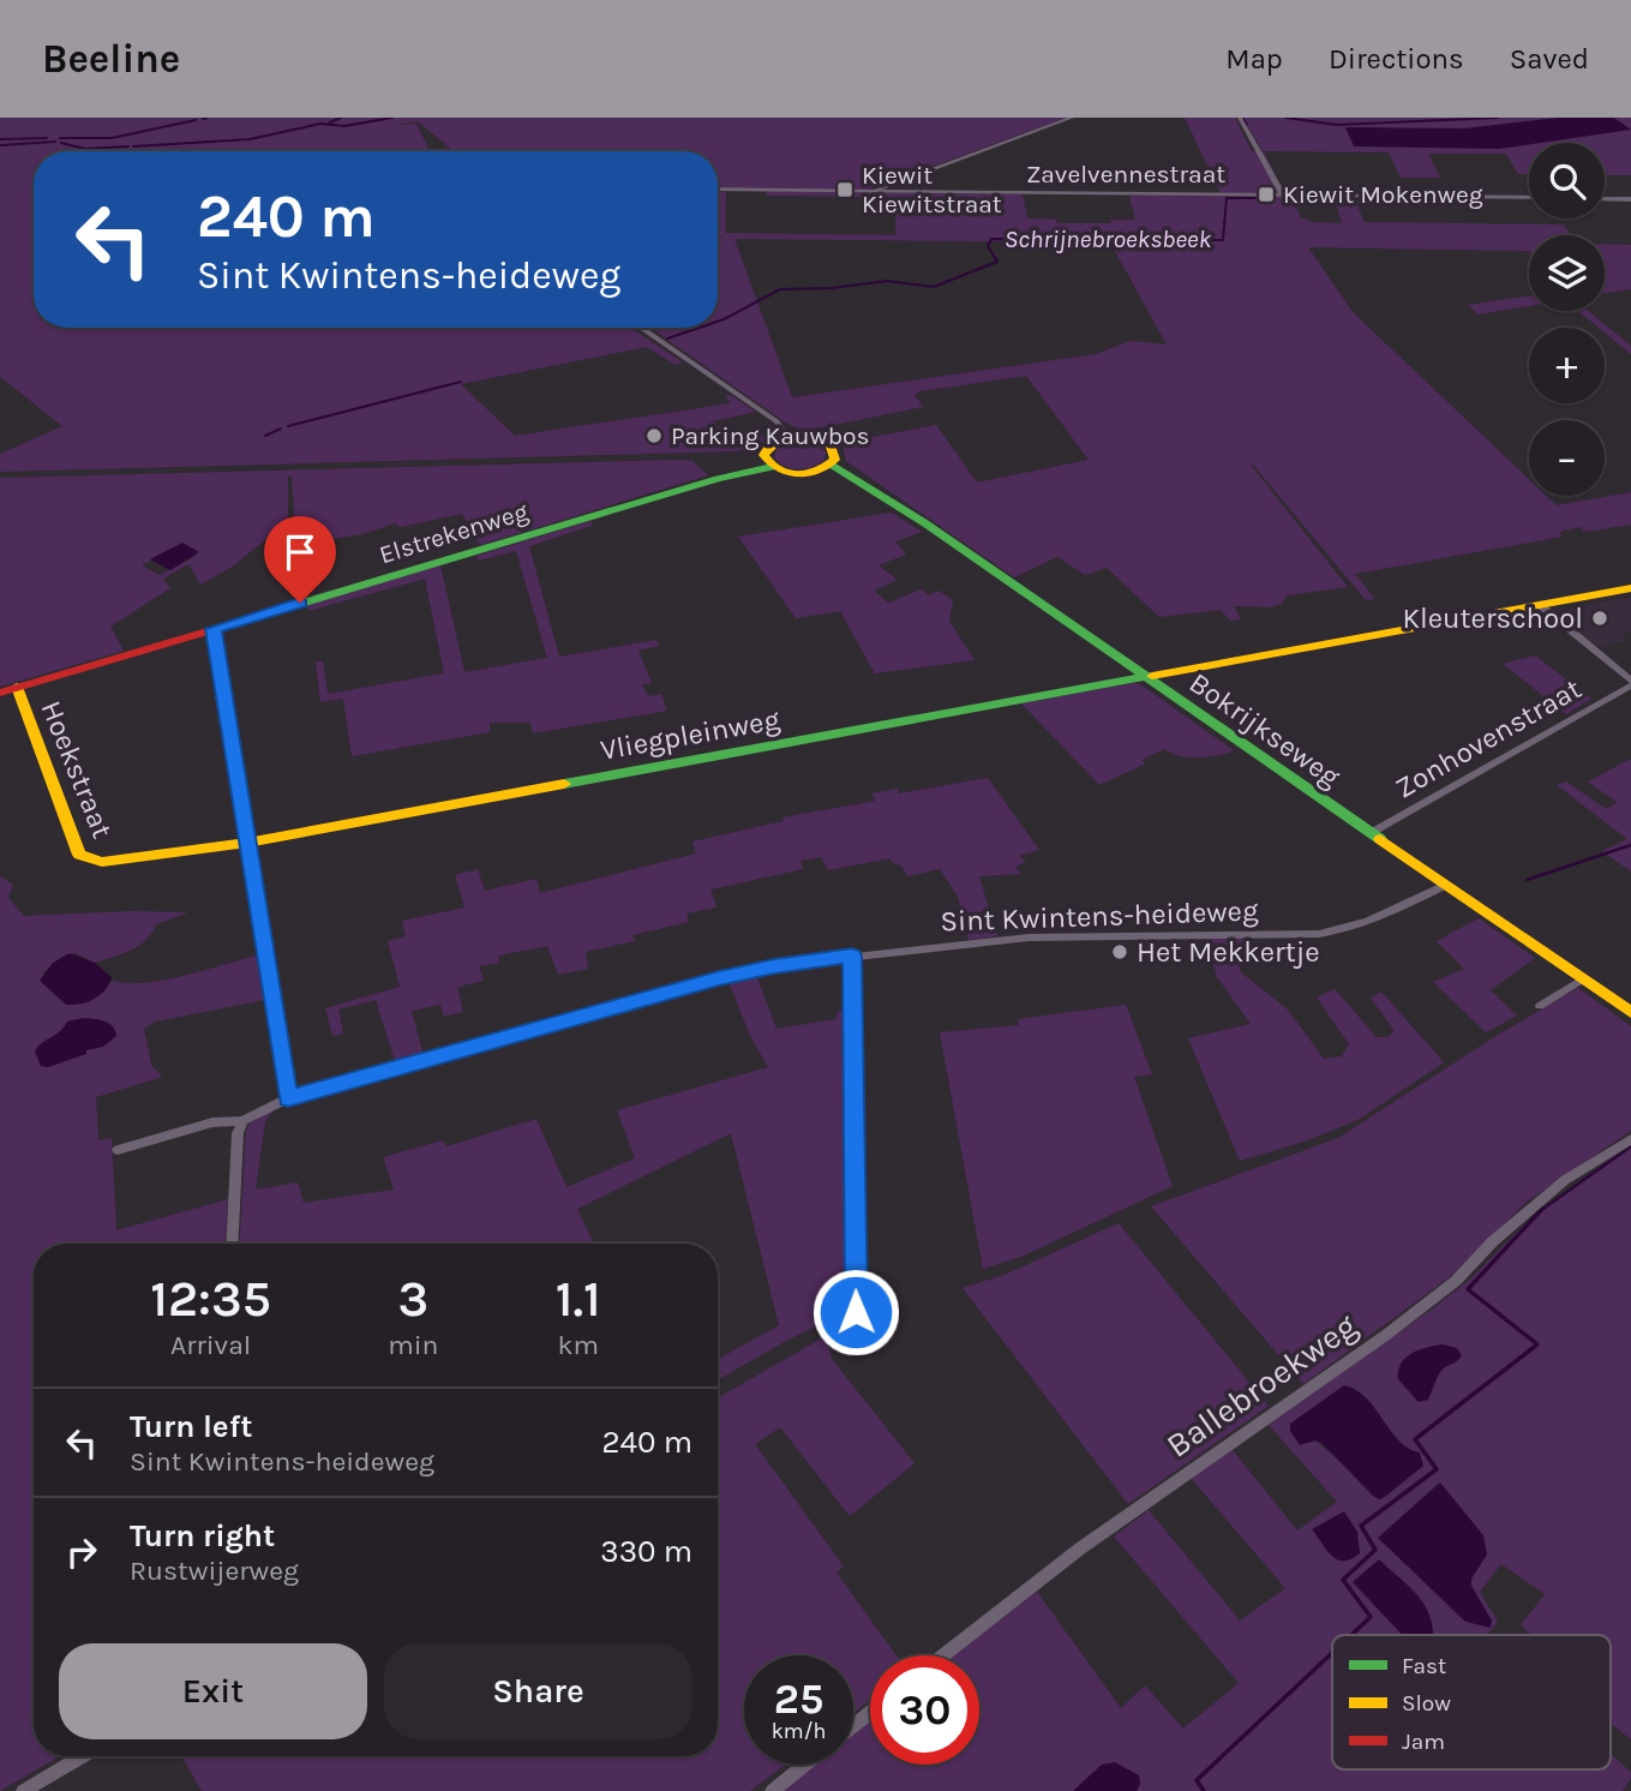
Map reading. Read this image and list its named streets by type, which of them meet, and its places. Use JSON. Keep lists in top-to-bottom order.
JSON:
{
  "streets": {
    "street": [
      "Zavelvennestraat",
      "Elstrekenweg",
      "Bokrijkseweg",
      "Vliegpleinweg",
      "Zonhovenstraat",
      "Hoekstraat",
      "Sint Kwintens-heideweg",
      "Ballebroekweg"
    ]
  },
  "crossings": [
    ["Elstrekenweg", "Bokrijkseweg"],
    ["Elstrekenweg", "Hoekstraat"],
    ["Bokrijkseweg", "Vliegpleinweg"],
    ["Bokrijkseweg", "Zonhovenstraat"],
    ["Bokrijkseweg", "Sint Kwintens-heideweg"],
    ["Vliegpleinweg", "Hoekstraat"]
  ],
  "water": ["Schrijnebroeksbeek"],
  "places": {
    "transit": ["Kiewit Kiewitstraat", "Kiewit Mokenweg"],
    "other": ["Parking Kauwbos", "Kleuterschool", "Het Mekkertje"]
  },
  "legend": ["Fast", "Slow", "Jam"],
  "page": {
    "header": "Beeline",
    "nav": ["Map", "Directions", "Saved"],
    "map_buttons": ["+", "−"],
    "turn": ["240 m", "Sint Kwintens-heideweg"],
    "eta": [
      "12:35",
      "Arrival",
      "3",
      "min",
      "1.1",
      "km"
    ],
    "list": [
      {
        "name": "Turn left",
        "note": "Sint Kwintens-heideweg",
        "value": "240 m"
      },
      {
        "name": "Turn right",
        "note": "Rustwijerweg",
        "value": "330 m"
      }
    ],
    "buttons": ["Exit", "Share"],
    "speed": "25 km/h",
    "limit": "30"
  }
}
